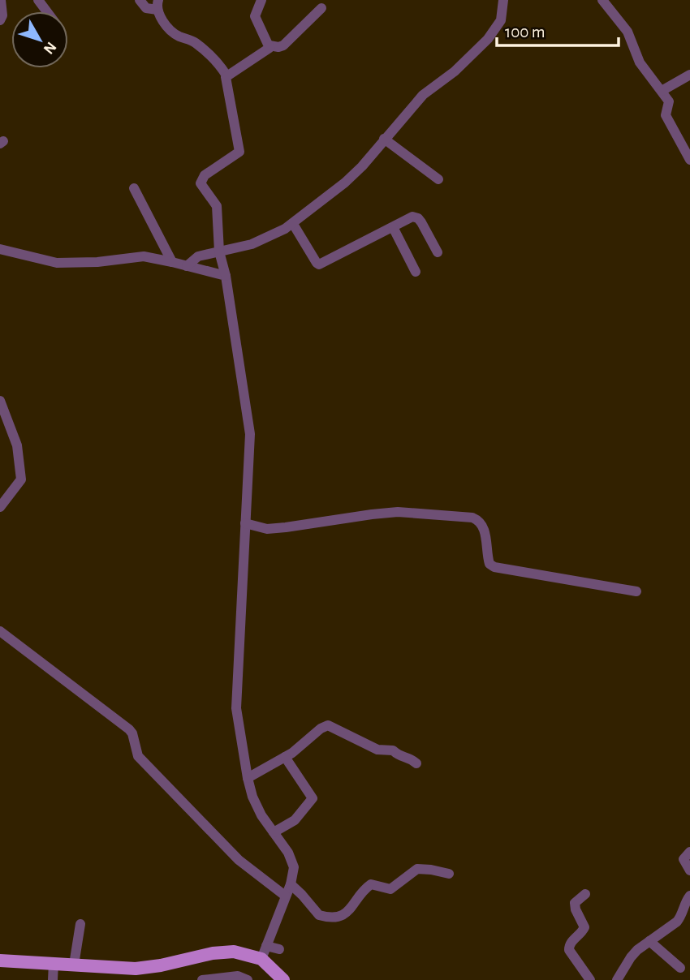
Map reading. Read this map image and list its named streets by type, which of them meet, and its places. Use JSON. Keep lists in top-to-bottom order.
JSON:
{
  "scale_bar": "100 m",
  "north": "bottom right"
}
